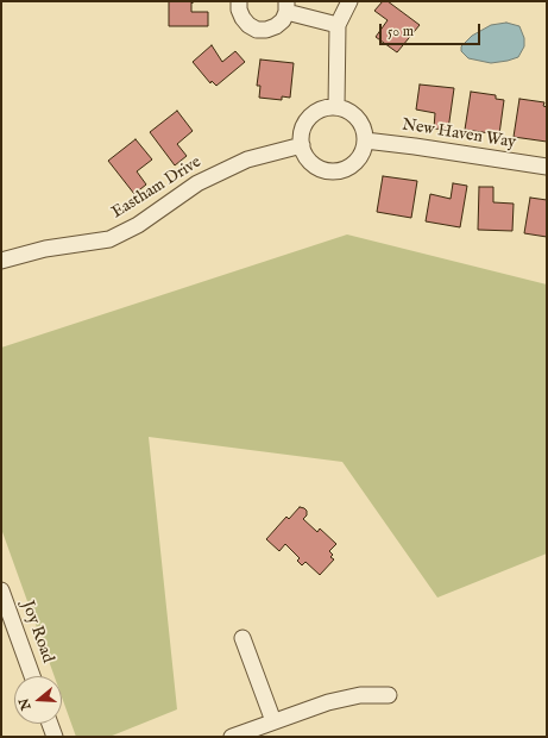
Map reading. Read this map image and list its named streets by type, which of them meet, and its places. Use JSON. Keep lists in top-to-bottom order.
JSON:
{
  "streets": {
    "street": ["New Haven Way", "Eastham Drive", "Joy Road"]
  },
  "crossings": [
    ["New Haven Way", "Eastham Drive"]
  ],
  "scale_bar": "50 m",
  "north": "left"
}
